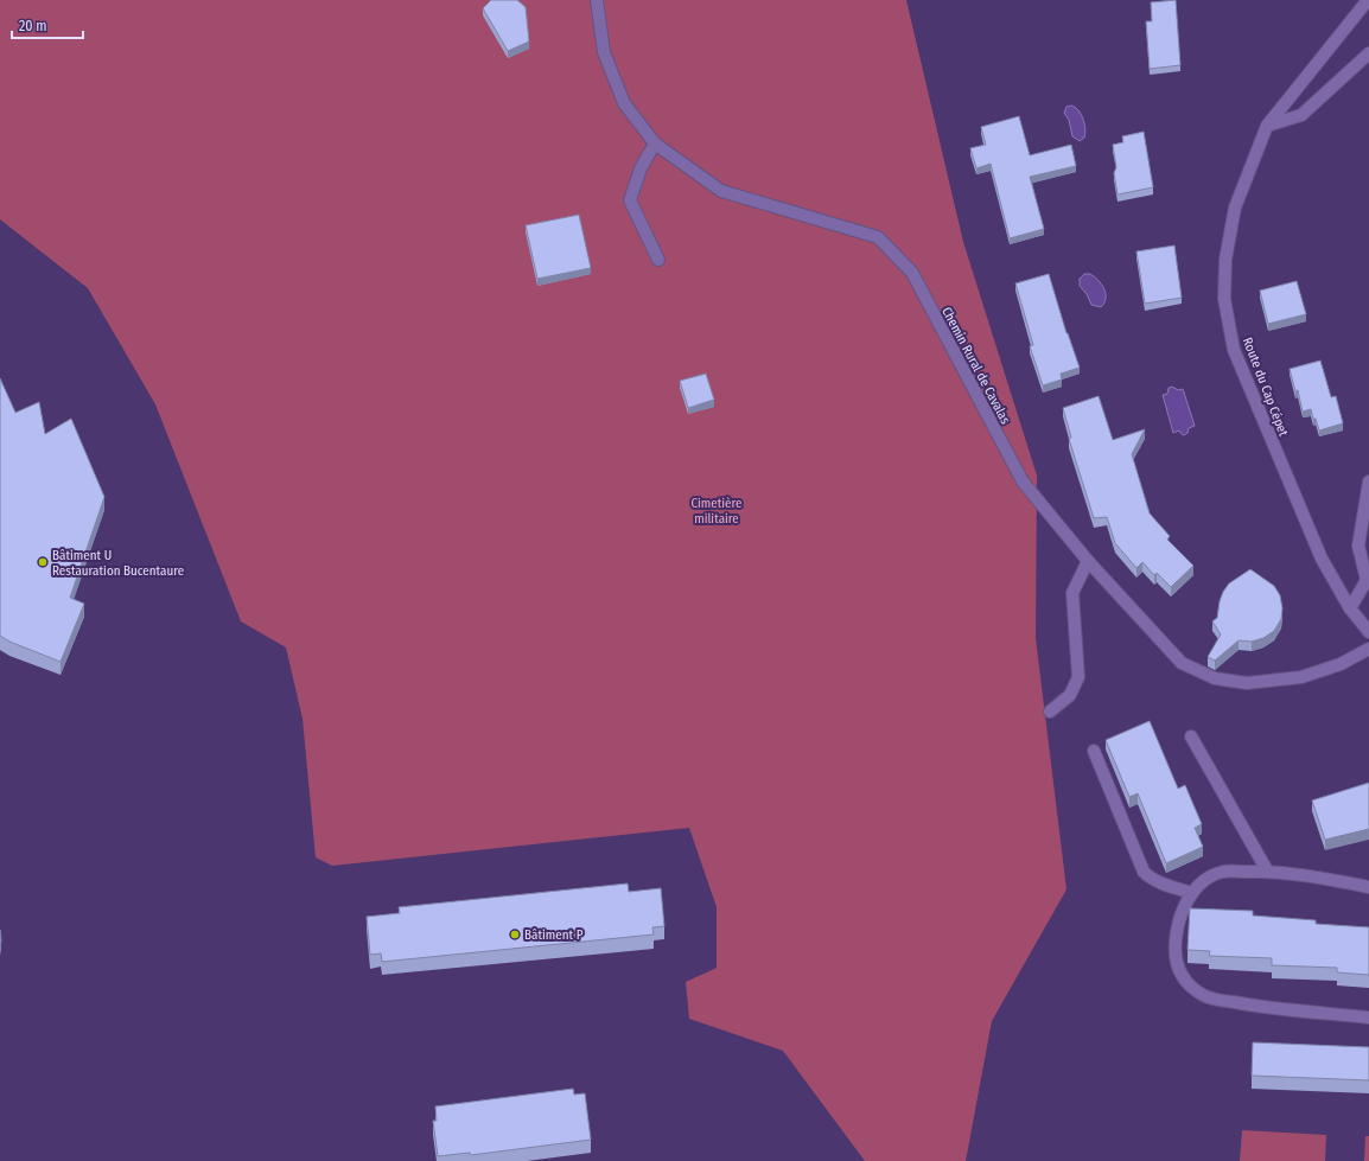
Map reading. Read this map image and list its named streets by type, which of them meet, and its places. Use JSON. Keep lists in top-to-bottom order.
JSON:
{
  "streets": {
    "street": ["Chemin Rural de Cavalas", "Route du Cap Cépet"]
  },
  "parks": ["Cimetière militaire"],
  "places": ["Bâtiment U Restauration Bucentaure", "Bâtiment P"],
  "scale_bar": "20 m"
}
